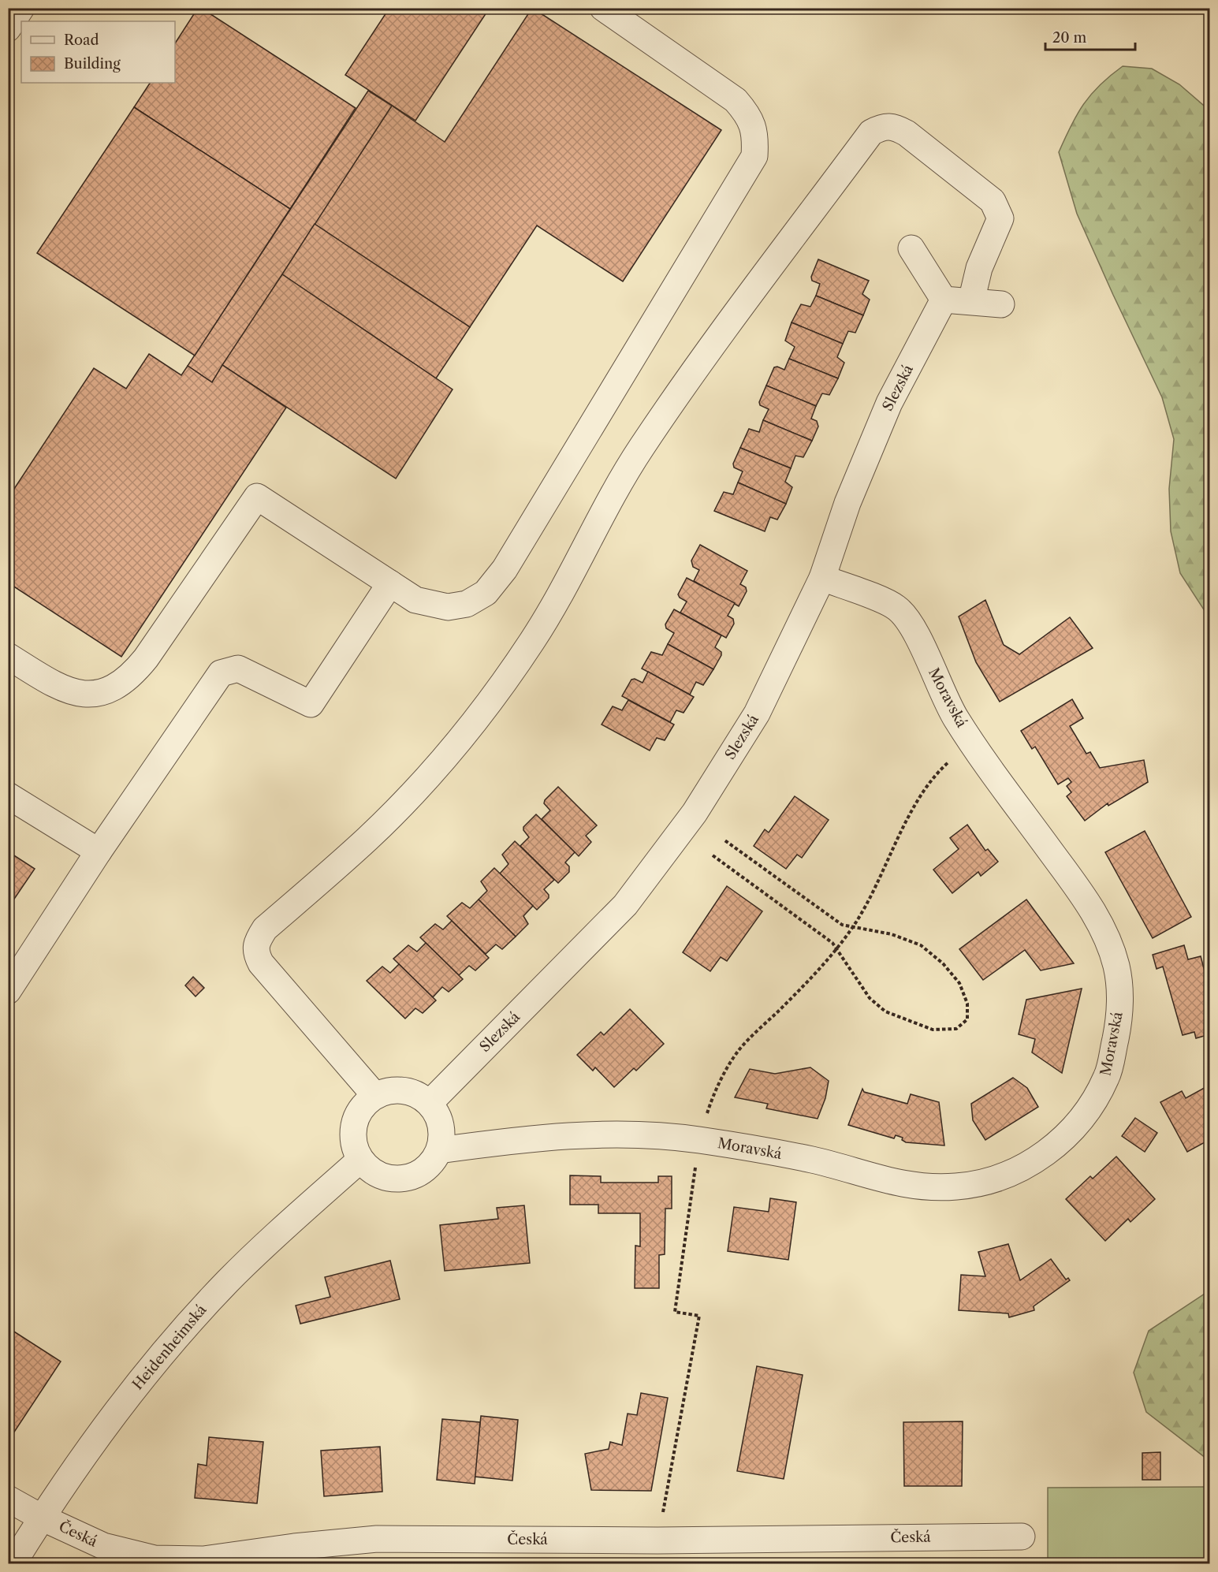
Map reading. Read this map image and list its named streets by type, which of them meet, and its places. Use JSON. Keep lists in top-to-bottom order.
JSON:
{
  "streets": {
    "street": [
      "Slezská",
      "Moravská",
      "Heidenheimská",
      "Česká"
    ]
  },
  "crossings": [
    ["Slezská", "Moravská"],
    ["Slezská", "Heidenheimská"],
    ["Moravská", "Heidenheimská"],
    ["Heidenheimská", "Česká"]
  ],
  "legend": ["Road", "Building"],
  "scale_bar": "20 m"
}
